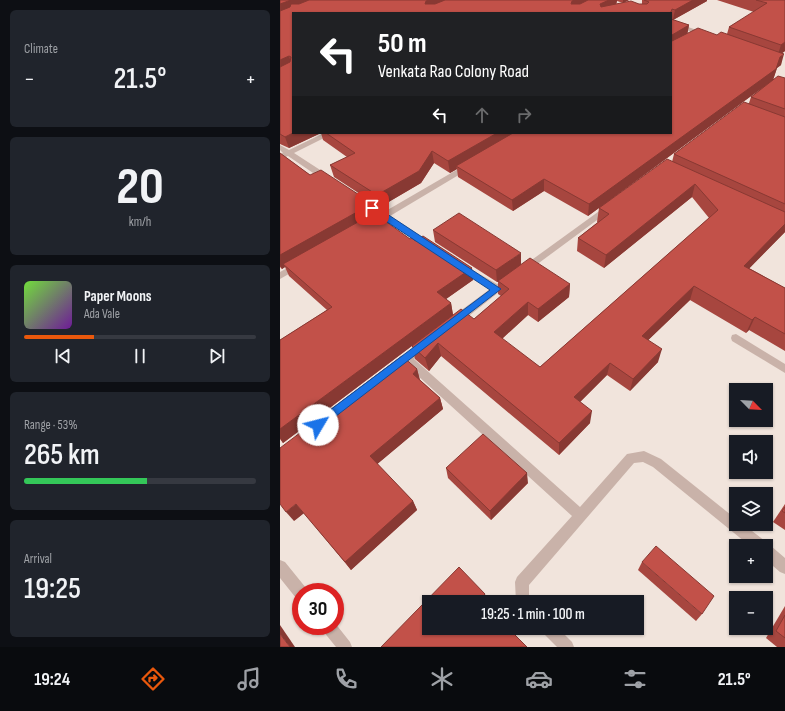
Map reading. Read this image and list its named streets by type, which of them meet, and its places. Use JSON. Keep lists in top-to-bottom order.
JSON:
{
  "north": "bottom right",
  "page": {
    "tile": [
      "Climate",
      ["20", "km/h"],
      ["Range · 53%", "265 km"],
      ["Arrival", "19:25"]
    ],
    "turn": ["50 m", "Venkata Rao Colony Road"],
    "heat": ["−", "21.5°", "+"],
    "song": ["Paper Moons", "Ada Vale"],
    "map_buttons": ["+", "−"],
    "limit": "30",
    "trip": "19:25 · 1 min · 100 m",
    "tabs": ["19:24", "21.5°"]
  }
}
